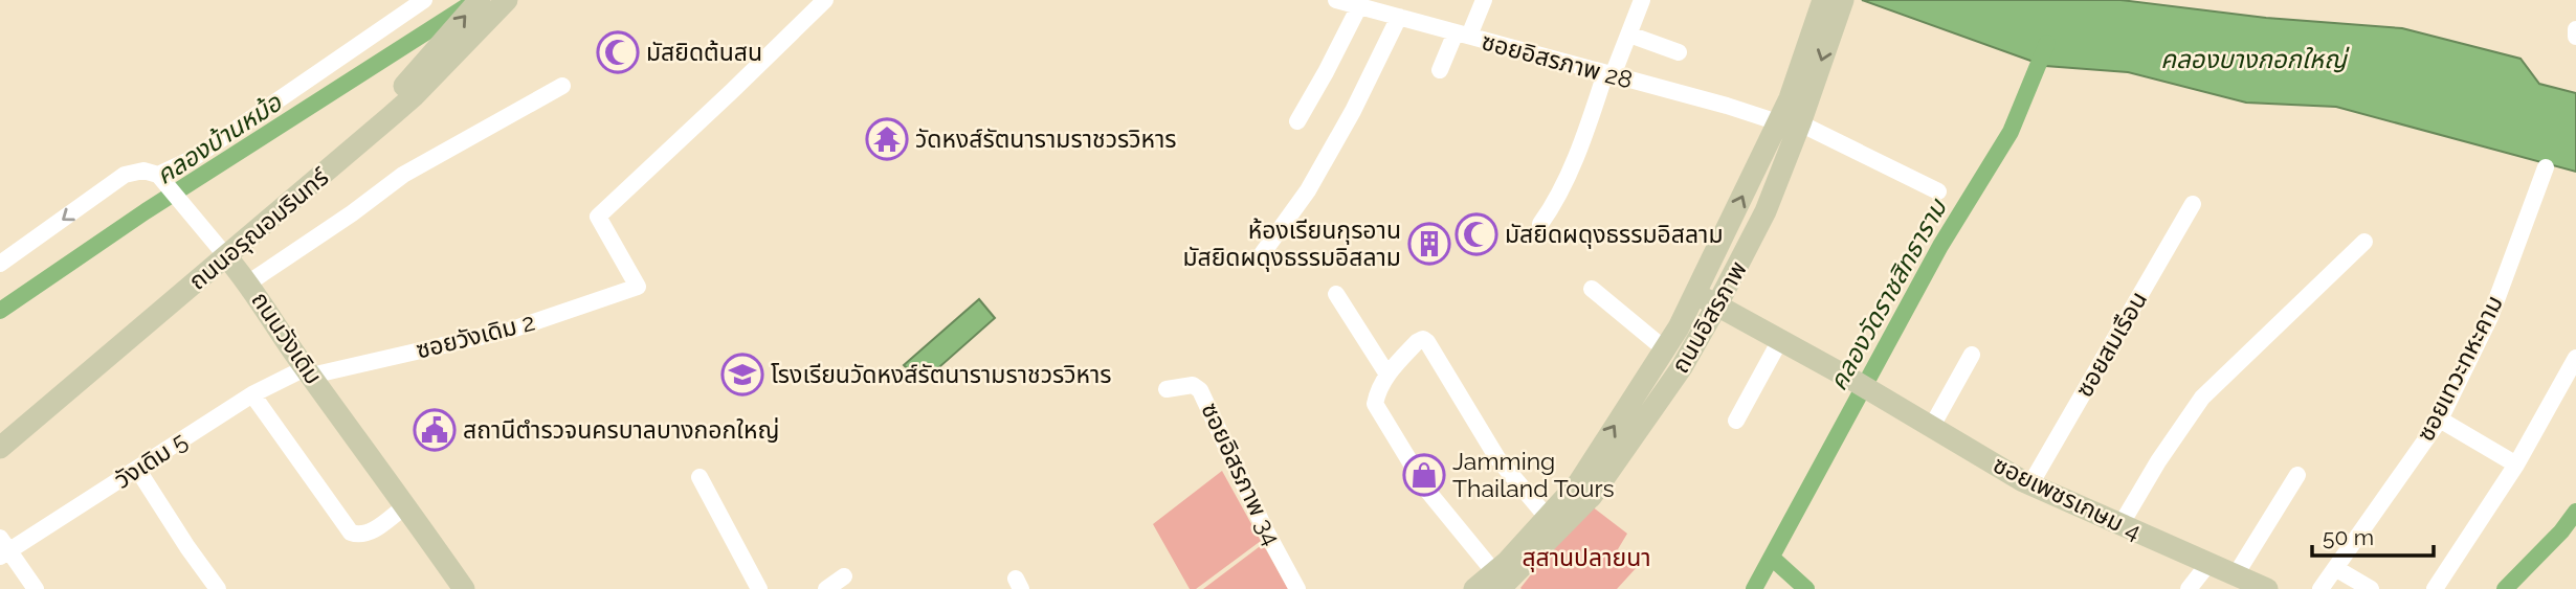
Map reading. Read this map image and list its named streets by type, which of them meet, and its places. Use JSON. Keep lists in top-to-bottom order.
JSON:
{
  "streets": {
    "main road": [
      "ถนนอรุณอมรินทร์",
      "ถนนอิสรภาพ",
      "ถนนวังเดิม",
      "ซอยเพชรเกษม 4"
    ],
    "street": [
      "ซอยอิสรภาพ 28",
      "ซอยวังเดิม 2",
      "ซอยสมเรือน",
      "ซอยเทวะทหะคาม",
      "วังเดิม 5",
      "ซอยอิสรภาพ 34"
    ]
  },
  "crossings": [
    ["ซอยอิสรภาพ 28", "ถนนอิสรภาพ"],
    ["ถนนอรุณอมรินทร์", "ถนนวังเดิม"],
    ["ถนนอิสรภาพ", "ซอยเพชรเกษม 4"],
    ["ซอยวังเดิม 2", "ถนนวังเดิม"],
    ["ซอยวังเดิม 2", "วังเดิม 5"],
    ["ถนนวังเดิม", "วังเดิม 5"],
    ["ซอยสมเรือน", "ซอยเพชรเกษม 4"]
  ],
  "water": ["คลองบางกอกใหญ่", "คลองบ้านหม้อ", "คลองวัดราชสิทธาราม"],
  "parks": ["สุสานปลายนา"],
  "places": {
    "mosque": ["มัสยิดต้นสน", "มัสยิดผดุงธรรมอิสลาม"],
    "temple": ["วัดหงส์รัตนารามราชวรวิหาร"],
    "building": ["ห้องเรียนกุรอาน มัสยิดผดุงธรรมอิสลาม"],
    "school or university": ["โรงเรียนวัดหงส์รัตนารามราชวรวิหาร"],
    "public building": ["สถานีตำรวจนครบาลบางกอกใหญ่"],
    "shop": ["Jamming Thailand Tours"]
  },
  "scale_bar": "50 m"
}
